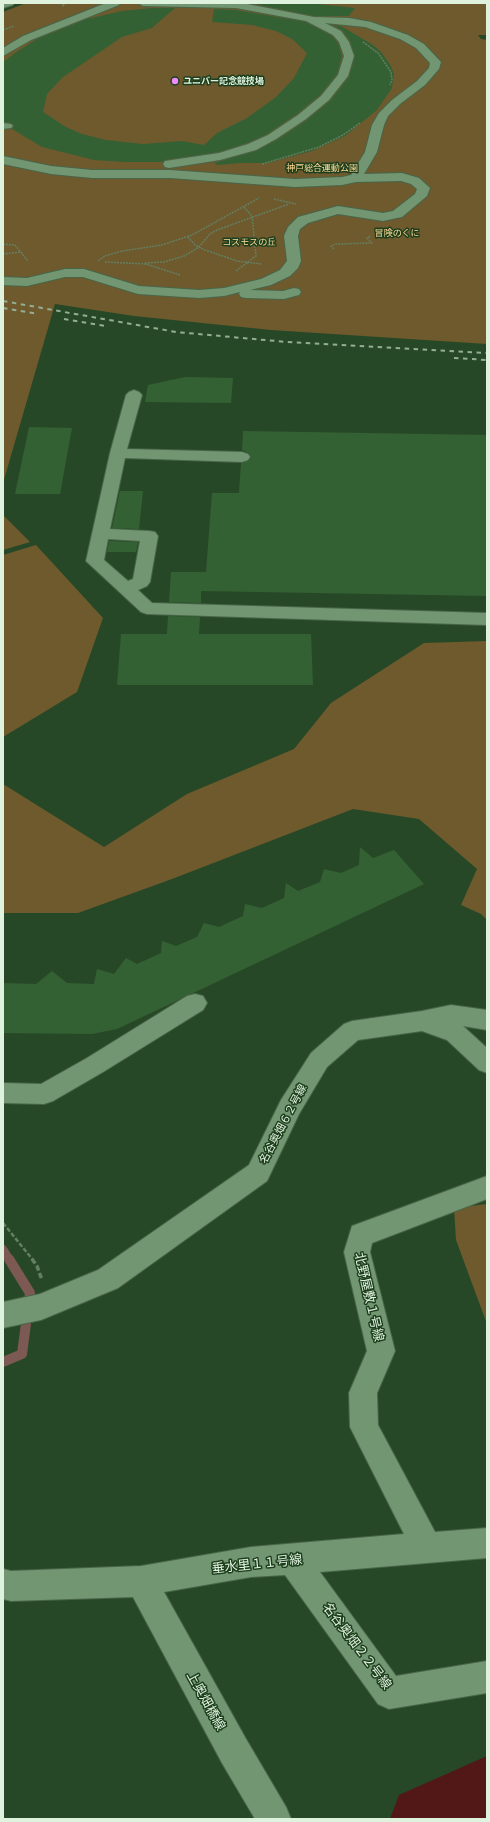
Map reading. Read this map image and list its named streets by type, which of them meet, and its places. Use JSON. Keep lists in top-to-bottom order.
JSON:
{
  "streets": {
    "street": [
      "名谷奥畑６２号線",
      "北野屋敷１号線",
      "垂水里１１号線",
      "名谷奥畑２２号線",
      "上奥畑橋線"
    ]
  },
  "crossings": [
    ["北野屋敷１号線", "垂水里１１号線"],
    ["垂水里１１号線", "名谷奥畑２２号線"],
    ["垂水里１１号線", "上奥畑橋線"]
  ],
  "parks": ["神戸総合運動公園", "冒険のくに", "コスモスの丘"],
  "places": ["ユニバー記念競技場"]
}
